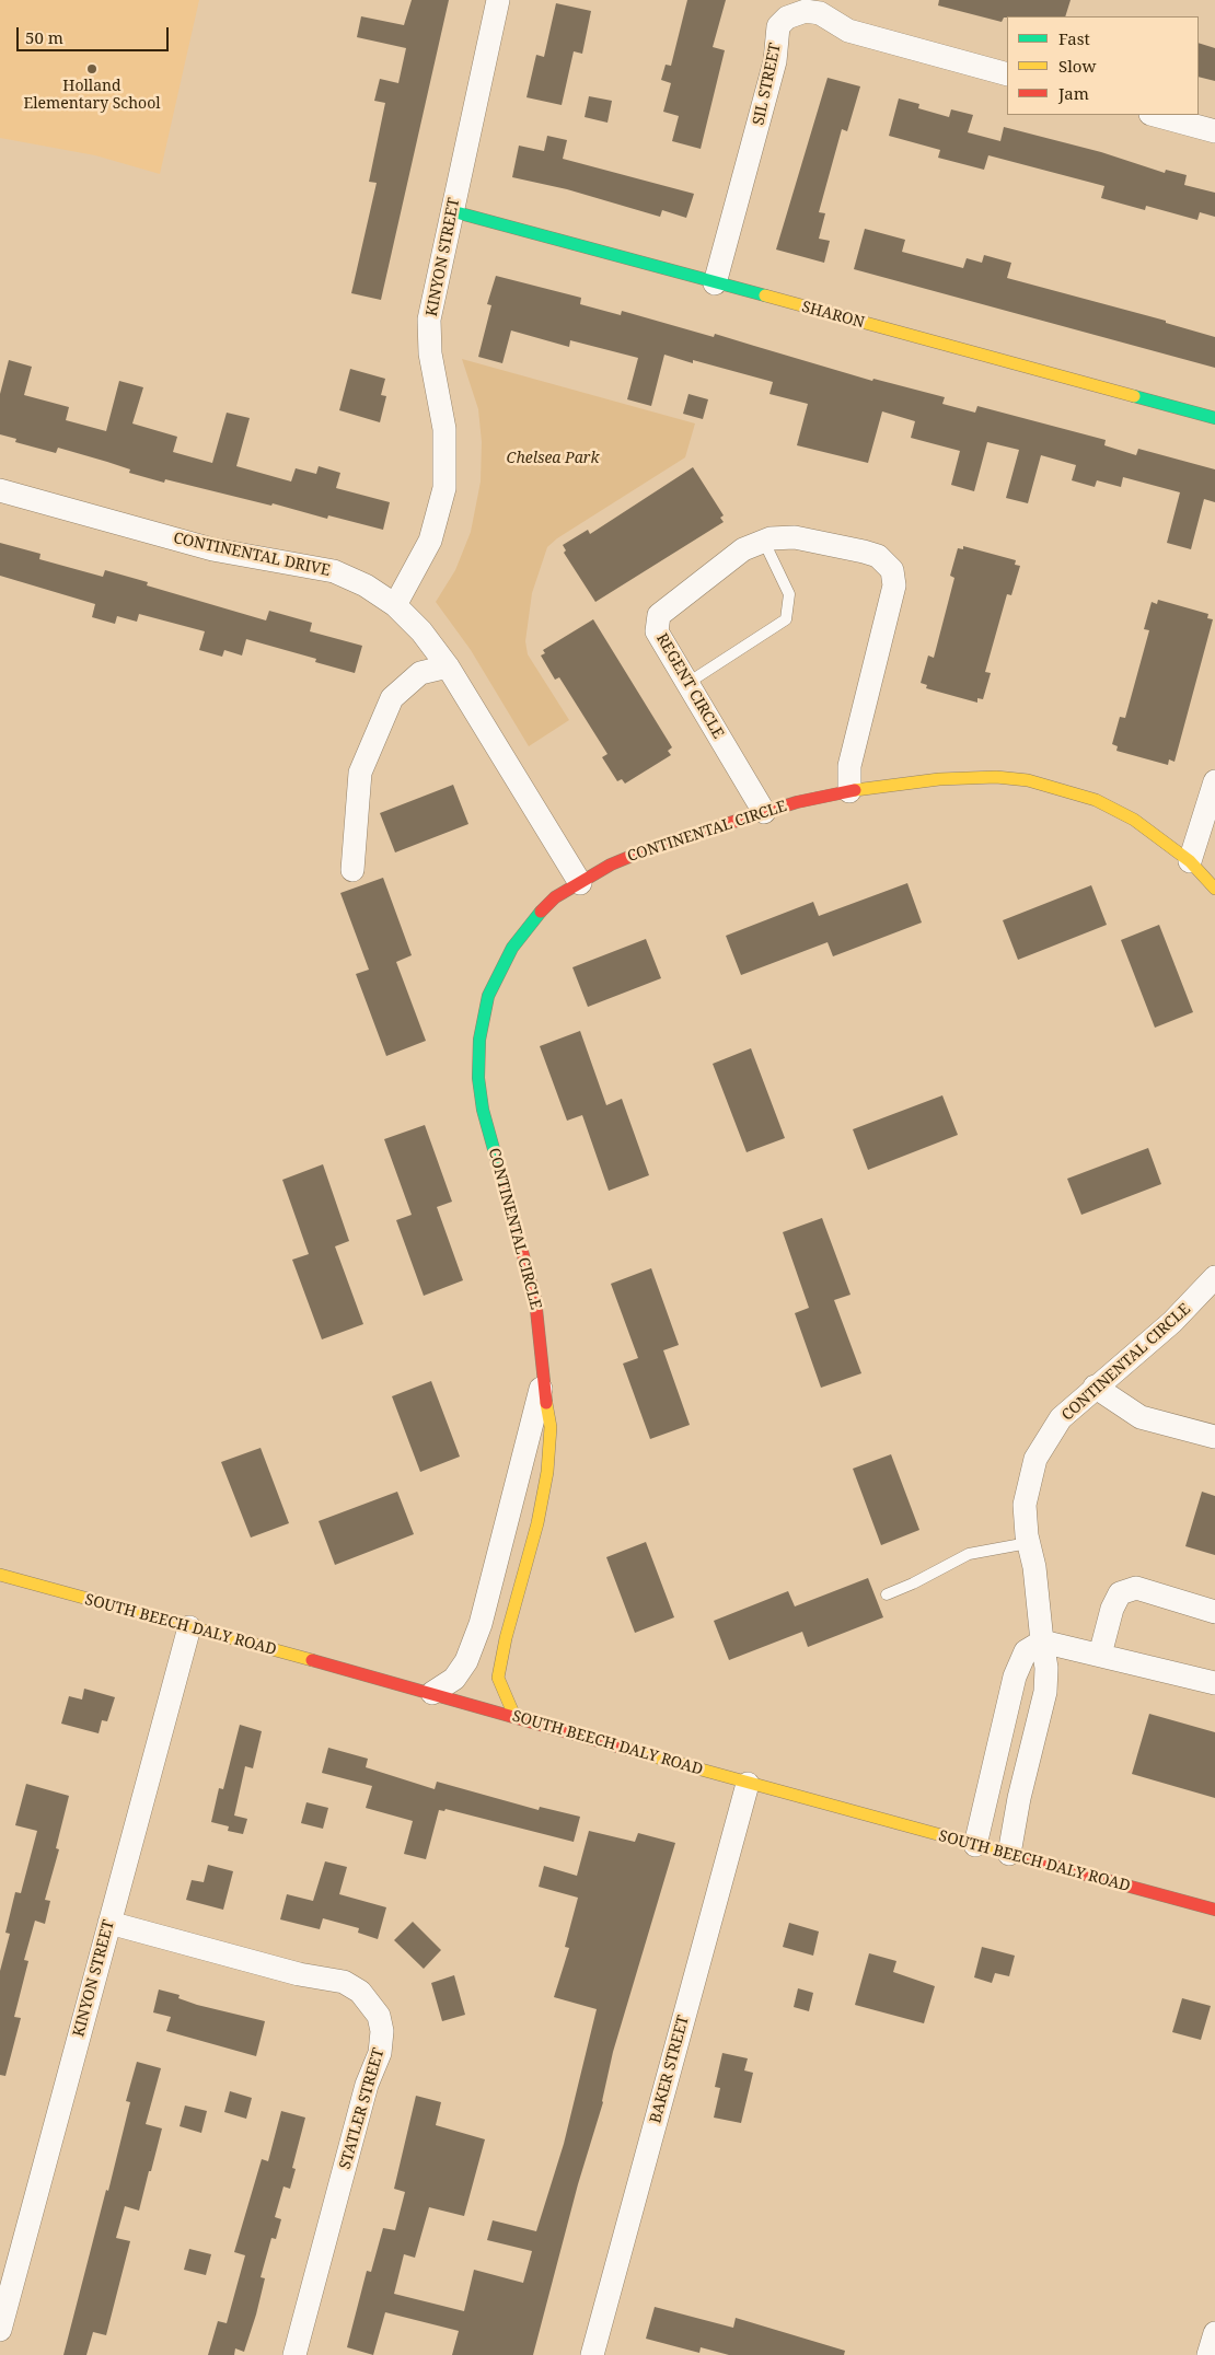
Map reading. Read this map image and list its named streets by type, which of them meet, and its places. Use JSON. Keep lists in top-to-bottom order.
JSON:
{
  "streets": {
    "street": [
      "SIL STREET",
      "KINYON STREET",
      "SHARON",
      "CONTINENTAL DRIVE",
      "REGENT CIRCLE",
      "CONTINENTAL CIRCLE",
      "SOUTH BEECH DALY ROAD",
      "BAKER STREET",
      "STATLER STREET"
    ]
  },
  "crossings": [
    ["SIL STREET", "SHARON"],
    ["KINYON STREET", "SHARON"],
    ["KINYON STREET", "CONTINENTAL DRIVE"],
    ["KINYON STREET", "SOUTH BEECH DALY ROAD"],
    ["KINYON STREET", "STATLER STREET"],
    ["CONTINENTAL DRIVE", "CONTINENTAL CIRCLE"],
    ["REGENT CIRCLE", "CONTINENTAL CIRCLE"],
    ["CONTINENTAL CIRCLE", "SOUTH BEECH DALY ROAD"],
    ["SOUTH BEECH DALY ROAD", "BAKER STREET"]
  ],
  "parks": ["Chelsea Park"],
  "places": ["Holland Elementary School"],
  "legend": ["Fast", "Slow", "Jam"],
  "scale_bar": "50 m"
}
